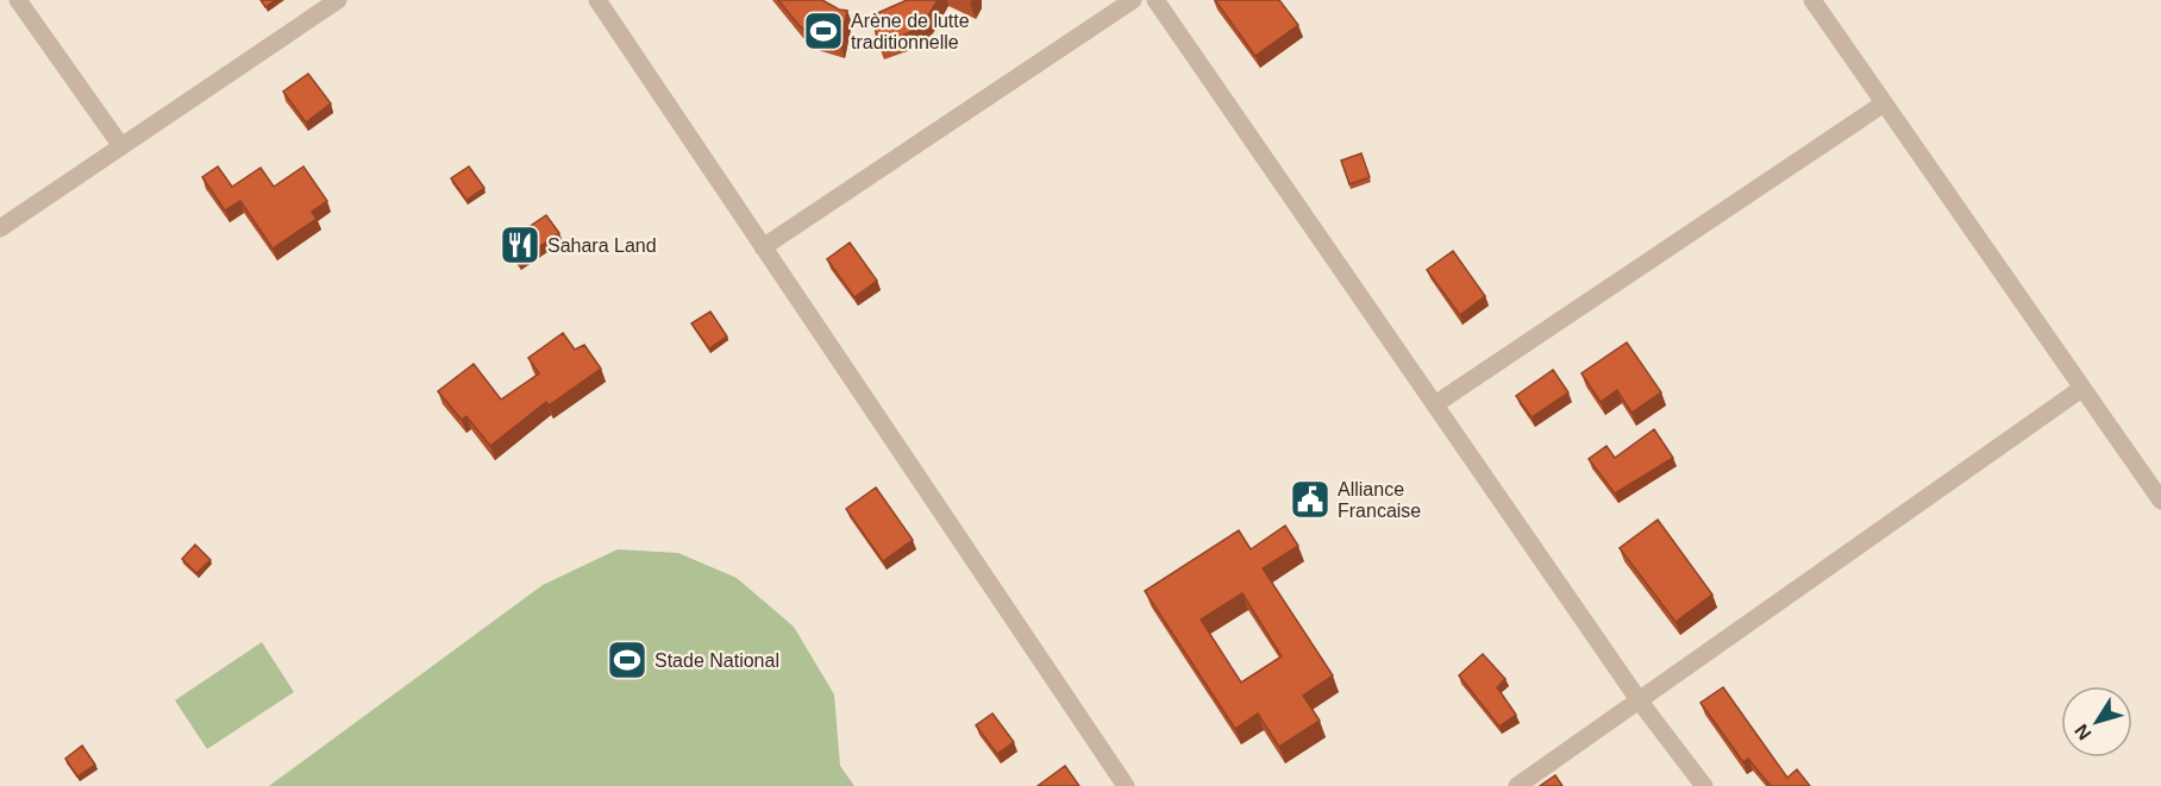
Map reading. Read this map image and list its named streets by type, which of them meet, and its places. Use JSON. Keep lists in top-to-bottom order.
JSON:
{
  "places": {
    "sports": ["Arène de lutte traditionnelle", "Stade National"],
    "restaurant": ["Sahara Land"],
    "public building": ["Alliance Francaise"]
  },
  "north": "bottom left"
}
